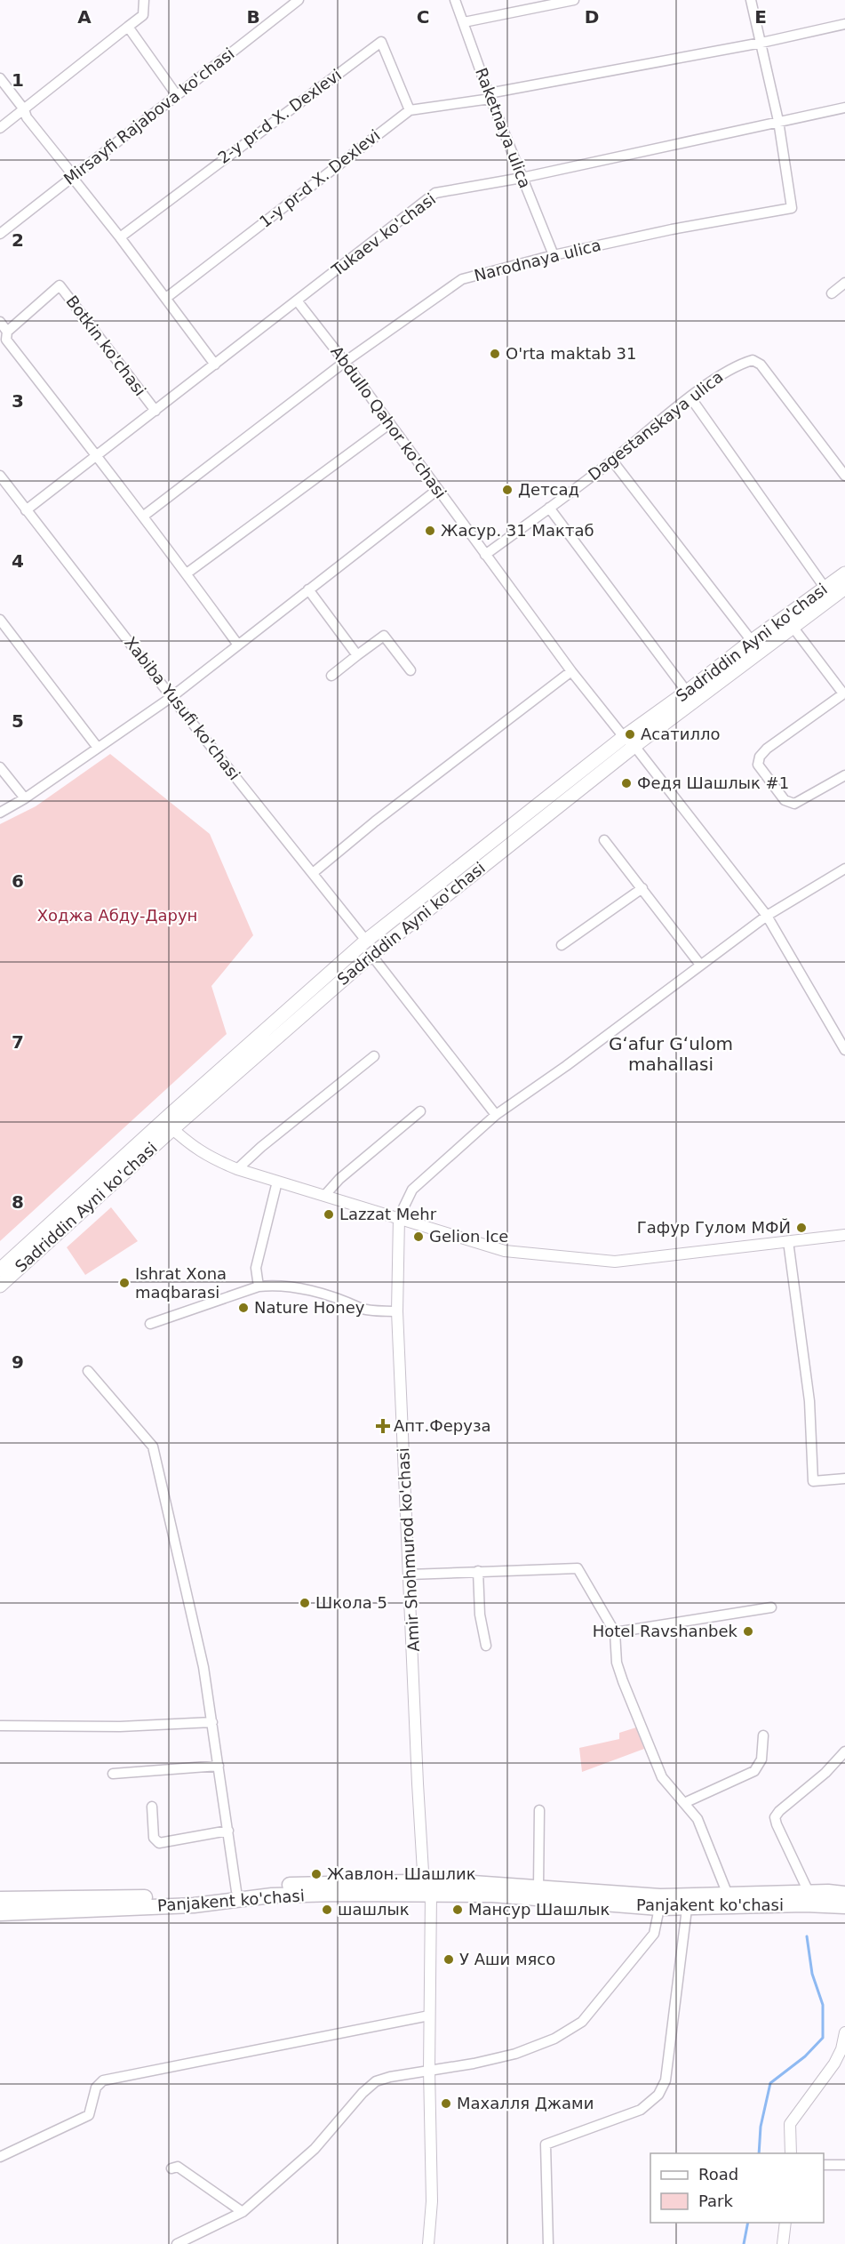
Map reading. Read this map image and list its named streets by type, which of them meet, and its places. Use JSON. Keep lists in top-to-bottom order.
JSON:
{
  "streets": {
    "main road": ["Sadriddin Ayni ko'chasi", "Panjakent ko'chasi"],
    "street": [
      "Mirsayfi Rajabova ko'chasi",
      "2-y pr-d X. Dexlevi",
      "Raketnaya ulica",
      "1-y pr-d X. Dexlevi",
      "Tukaev ko'chasi",
      "Narodnaya ulica",
      "Botkin ko'chasi",
      "Abdullo Qahor ko'chasi",
      "Dagestanskaya ulica",
      "Xabiba Yusufi ko'chasi",
      "Amir Shohmurod ko'chasi"
    ]
  },
  "crossings": [
    ["2-y pr-d X. Dexlevi", "1-y pr-d X. Dexlevi"],
    ["Raketnaya ulica", "1-y pr-d X. Dexlevi"],
    ["Raketnaya ulica", "Tukaev ko'chasi"],
    ["Raketnaya ulica", "Narodnaya ulica"],
    ["Tukaev ko'chasi", "Narodnaya ulica"],
    ["Tukaev ko'chasi", "Botkin ko'chasi"],
    ["Tukaev ko'chasi", "Abdullo Qahor ko'chasi"],
    ["Tukaev ko'chasi", "Xabiba Yusufi ko'chasi"],
    ["Narodnaya ulica", "Abdullo Qahor ko'chasi"],
    ["Abdullo Qahor ko'chasi", "Dagestanskaya ulica"],
    ["Abdullo Qahor ko'chasi", "Sadriddin Ayni ko'chasi"],
    ["Sadriddin Ayni ko'chasi", "Xabiba Yusufi ko'chasi"],
    ["Amir Shohmurod ko'chasi", "Panjakent ko'chasi"]
  ],
  "districts": ["Gʻafur Gʻulom mahallasi"],
  "parks": ["Ходжа Абду-Дарун"],
  "places": {
    "other": [
      "O'rta maktab 31",
      "Детсад",
      "Жасур. 31 Мактаб",
      "Асатилло",
      "Федя Шашлык #1",
      "Lazzat Mehr",
      "Гафур Гулом МФЙ",
      "Gelion Ice",
      "Ishrat Хоnа mаqbаrasi",
      "Nature Honey",
      "Школа 5",
      "Hotel Ravshanbek",
      "Жавлон. Шашлик",
      "шашлык",
      "Мансур Шашлык",
      "У Аши мясо",
      "Махалля Джами"
    ],
    "health": ["Апт.Феруза"]
  },
  "legend": ["Road", "Park"],
  "grid": {
    "columns": [
      "A",
      "B",
      "C",
      "D",
      "E"
    ],
    "rows": [
      "1",
      "2",
      "3",
      "4",
      "5",
      "6",
      "7",
      "8",
      "9"
    ]
  }
}
